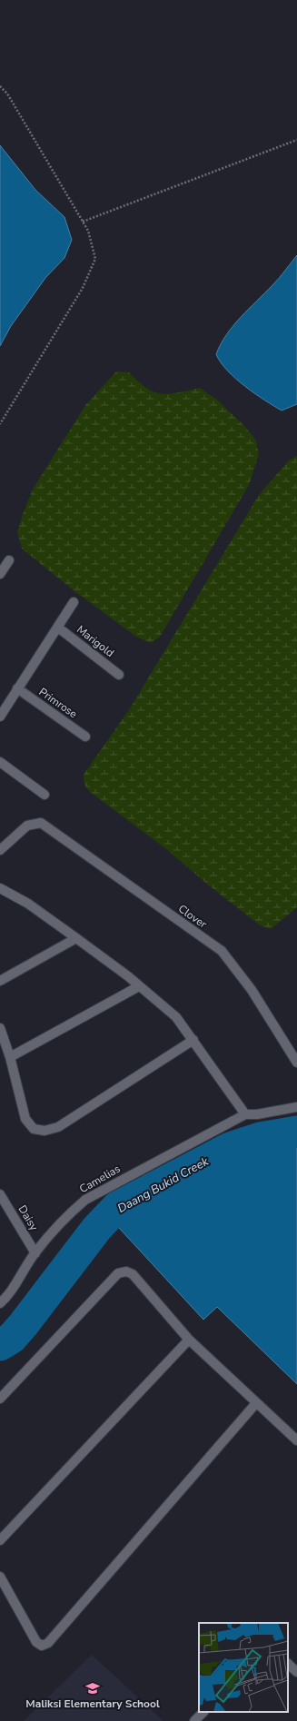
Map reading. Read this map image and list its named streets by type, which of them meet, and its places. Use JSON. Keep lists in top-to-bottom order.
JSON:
{
  "streets": {
    "street": [
      "Marigold",
      "Primrose",
      "Clover",
      "Camelias",
      "Daisy"
    ]
  },
  "crossings": [
    ["Camelias", "Daisy"]
  ],
  "water": ["Daang Bukid Creek"],
  "places": {
    "school or university": ["Maliksi Elementary School"]
  }
}
